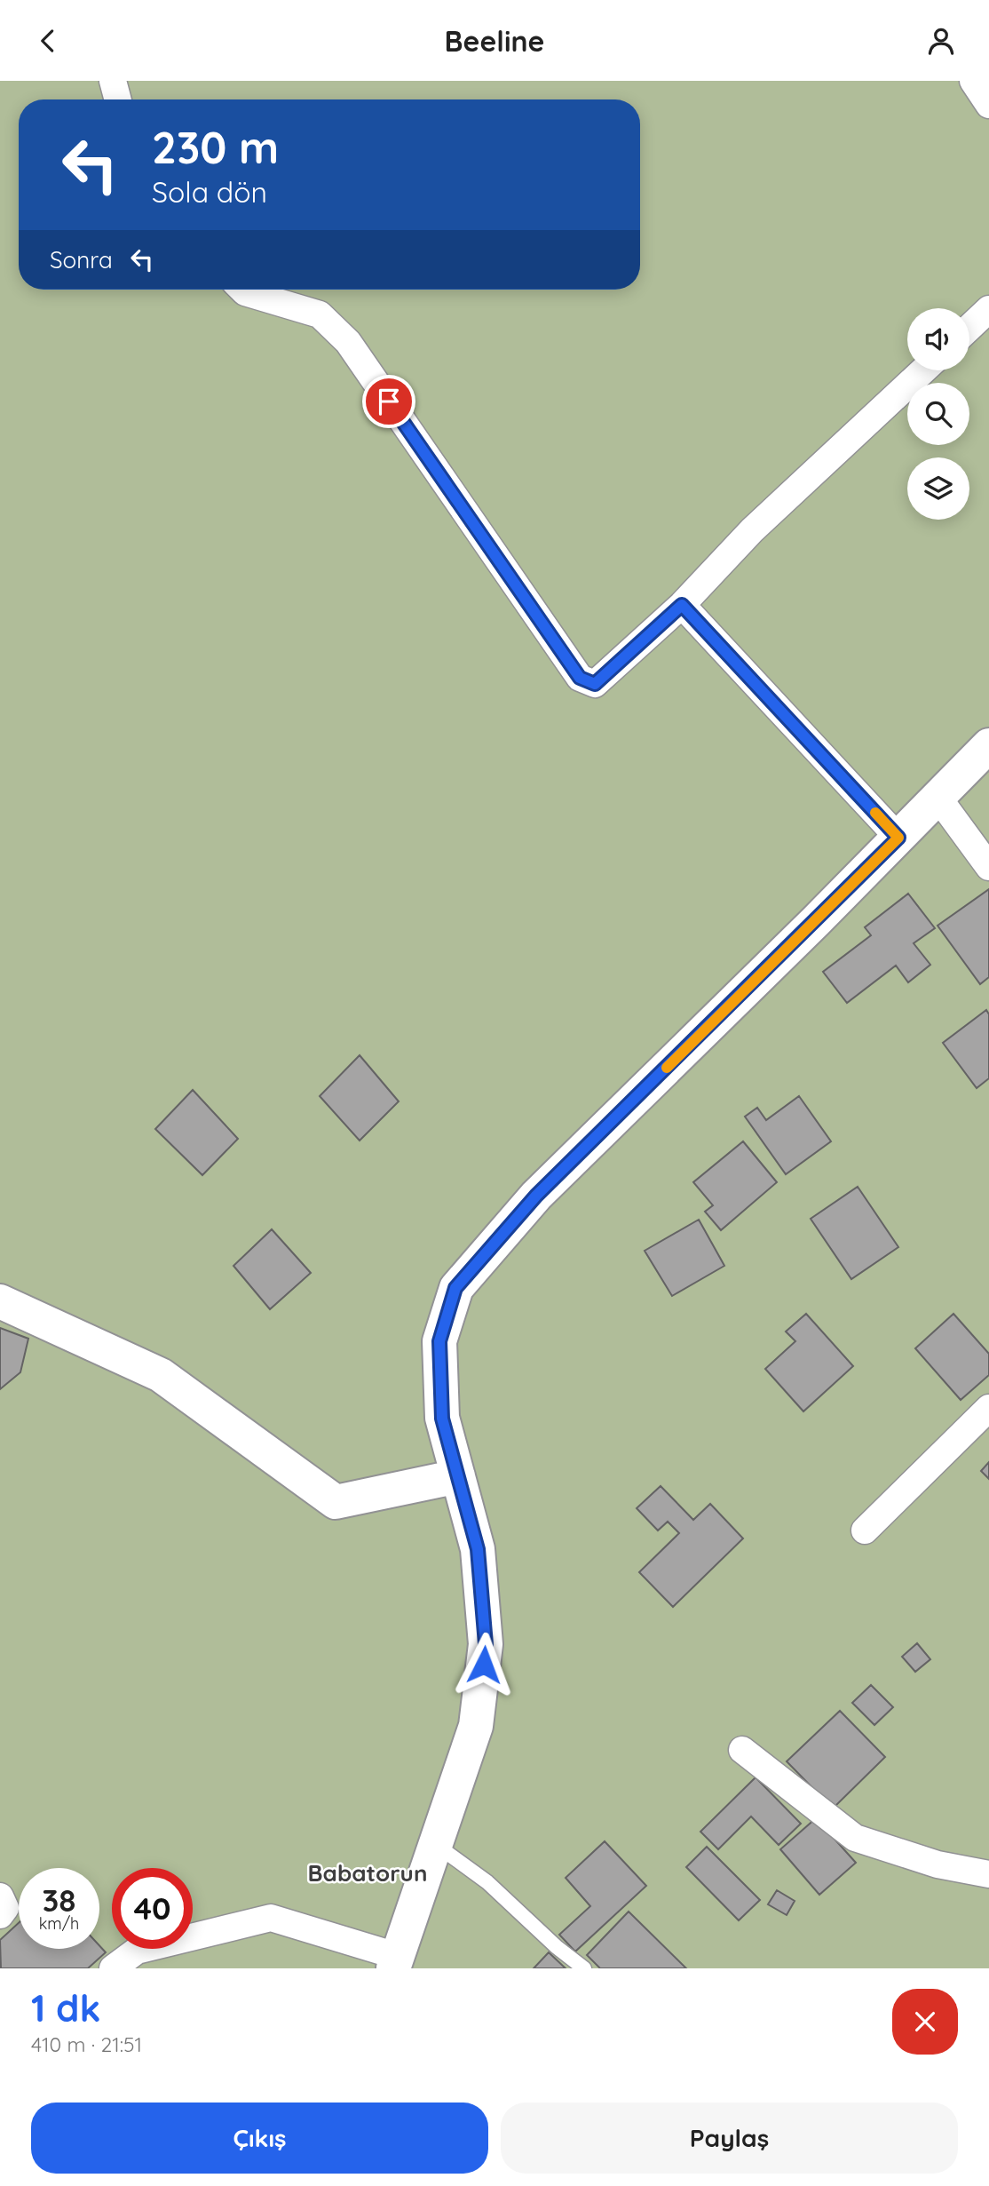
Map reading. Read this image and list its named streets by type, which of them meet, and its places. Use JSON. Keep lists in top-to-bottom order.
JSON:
{
  "districts": ["Babatorun"],
  "page": {
    "header": "Beeline",
    "turn": ["230 m", "Sola dön"],
    "then": "Sonra",
    "speed": "38 km/h",
    "limit": "40",
    "heading": ["1 dk", "410 m · 21:51"],
    "buttons": ["Çıkış", "Paylaş"]
  }
}
